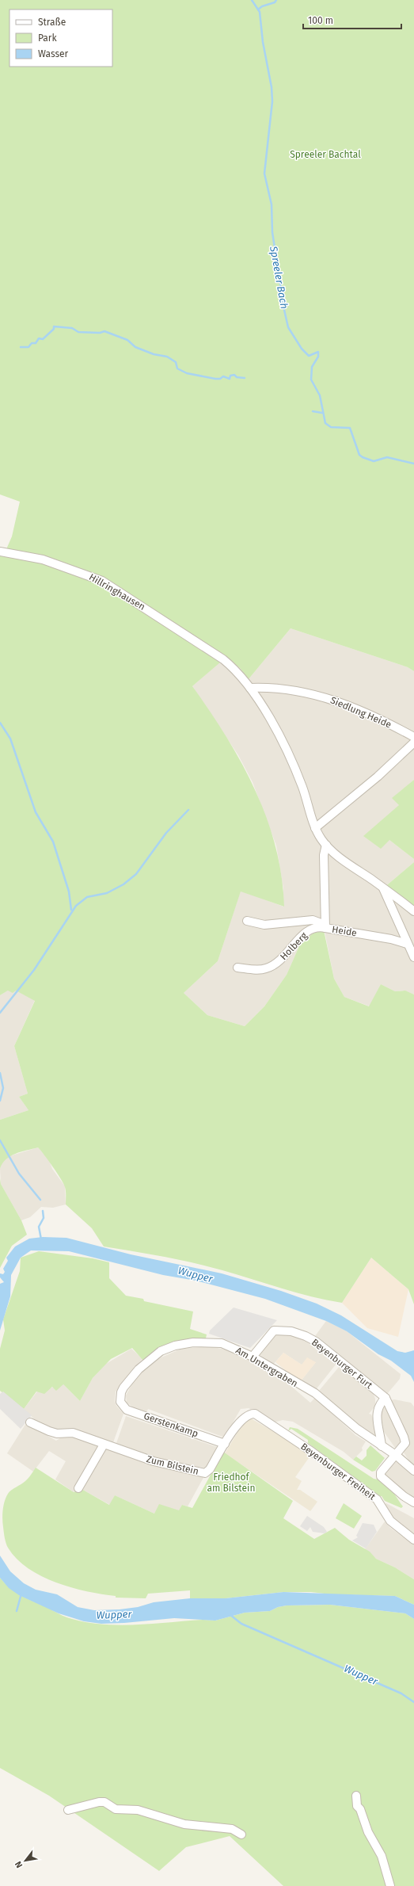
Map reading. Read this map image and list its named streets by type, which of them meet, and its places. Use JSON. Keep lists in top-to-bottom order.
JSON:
{
  "streets": {
    "street": [
      "Hillringhausen",
      "Siedlung Heide",
      "Heide",
      "Holberg",
      "Beyenburger Furt",
      "Am Untergraben",
      "Gerstenkamp",
      "Zum Bilstein",
      "Beyenburger Freiheit"
    ]
  },
  "crossings": [
    ["Hillringhausen", "Siedlung Heide"],
    ["Heide", "Holberg"],
    ["Beyenburger Furt", "Am Untergraben"],
    ["Am Untergraben", "Gerstenkamp"],
    ["Gerstenkamp", "Zum Bilstein"],
    ["Zum Bilstein", "Beyenburger Freiheit"]
  ],
  "water": ["Spreeler Bach", "Wupper"],
  "parks": ["Spreeler Bachtal", "Friedhof am Bilstein"],
  "legend": ["Straße", "Park", "Wasser"],
  "scale_bar": "100 m",
  "north": "bottom left"
}
